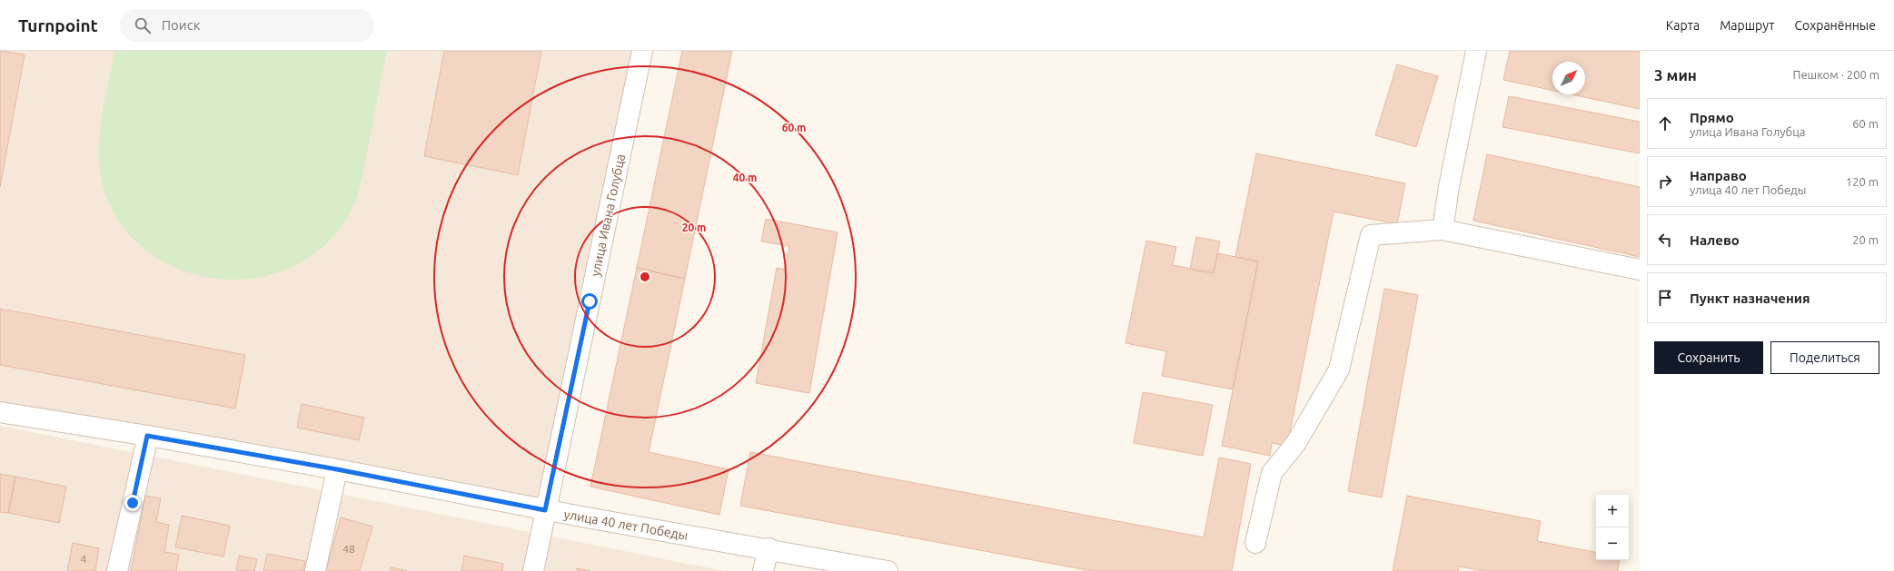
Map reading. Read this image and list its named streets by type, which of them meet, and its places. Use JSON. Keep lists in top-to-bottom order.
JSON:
{
  "streets": {
    "street": ["улица Ивана Голубца", "улица 40 лет Победы"]
  },
  "crossings": [
    ["улица Ивана Голубца", "улица 40 лет Победы"]
  ],
  "house_numbers": ["48", "4"],
  "north": "top right",
  "page": {
    "header": "Turnpoint",
    "search": "Поиск",
    "nav": ["Карта", "Маршрут", "Сохранённые"],
    "heading": ["3 мин", "Пешком · 200 m"],
    "list": [
      ["Прямо", "улица Ивана Голубца", "60 m"],
      ["Направо", "улица 40 лет Победы", "120 m"],
      ["Налево", "20 m"],
      "Пункт назначения"
    ],
    "buttons": ["Сохранить", "Поделиться"],
    "map_buttons": ["+", "−"]
  },
  "rings": ["60 m", "40 m", "20 m"]
}
